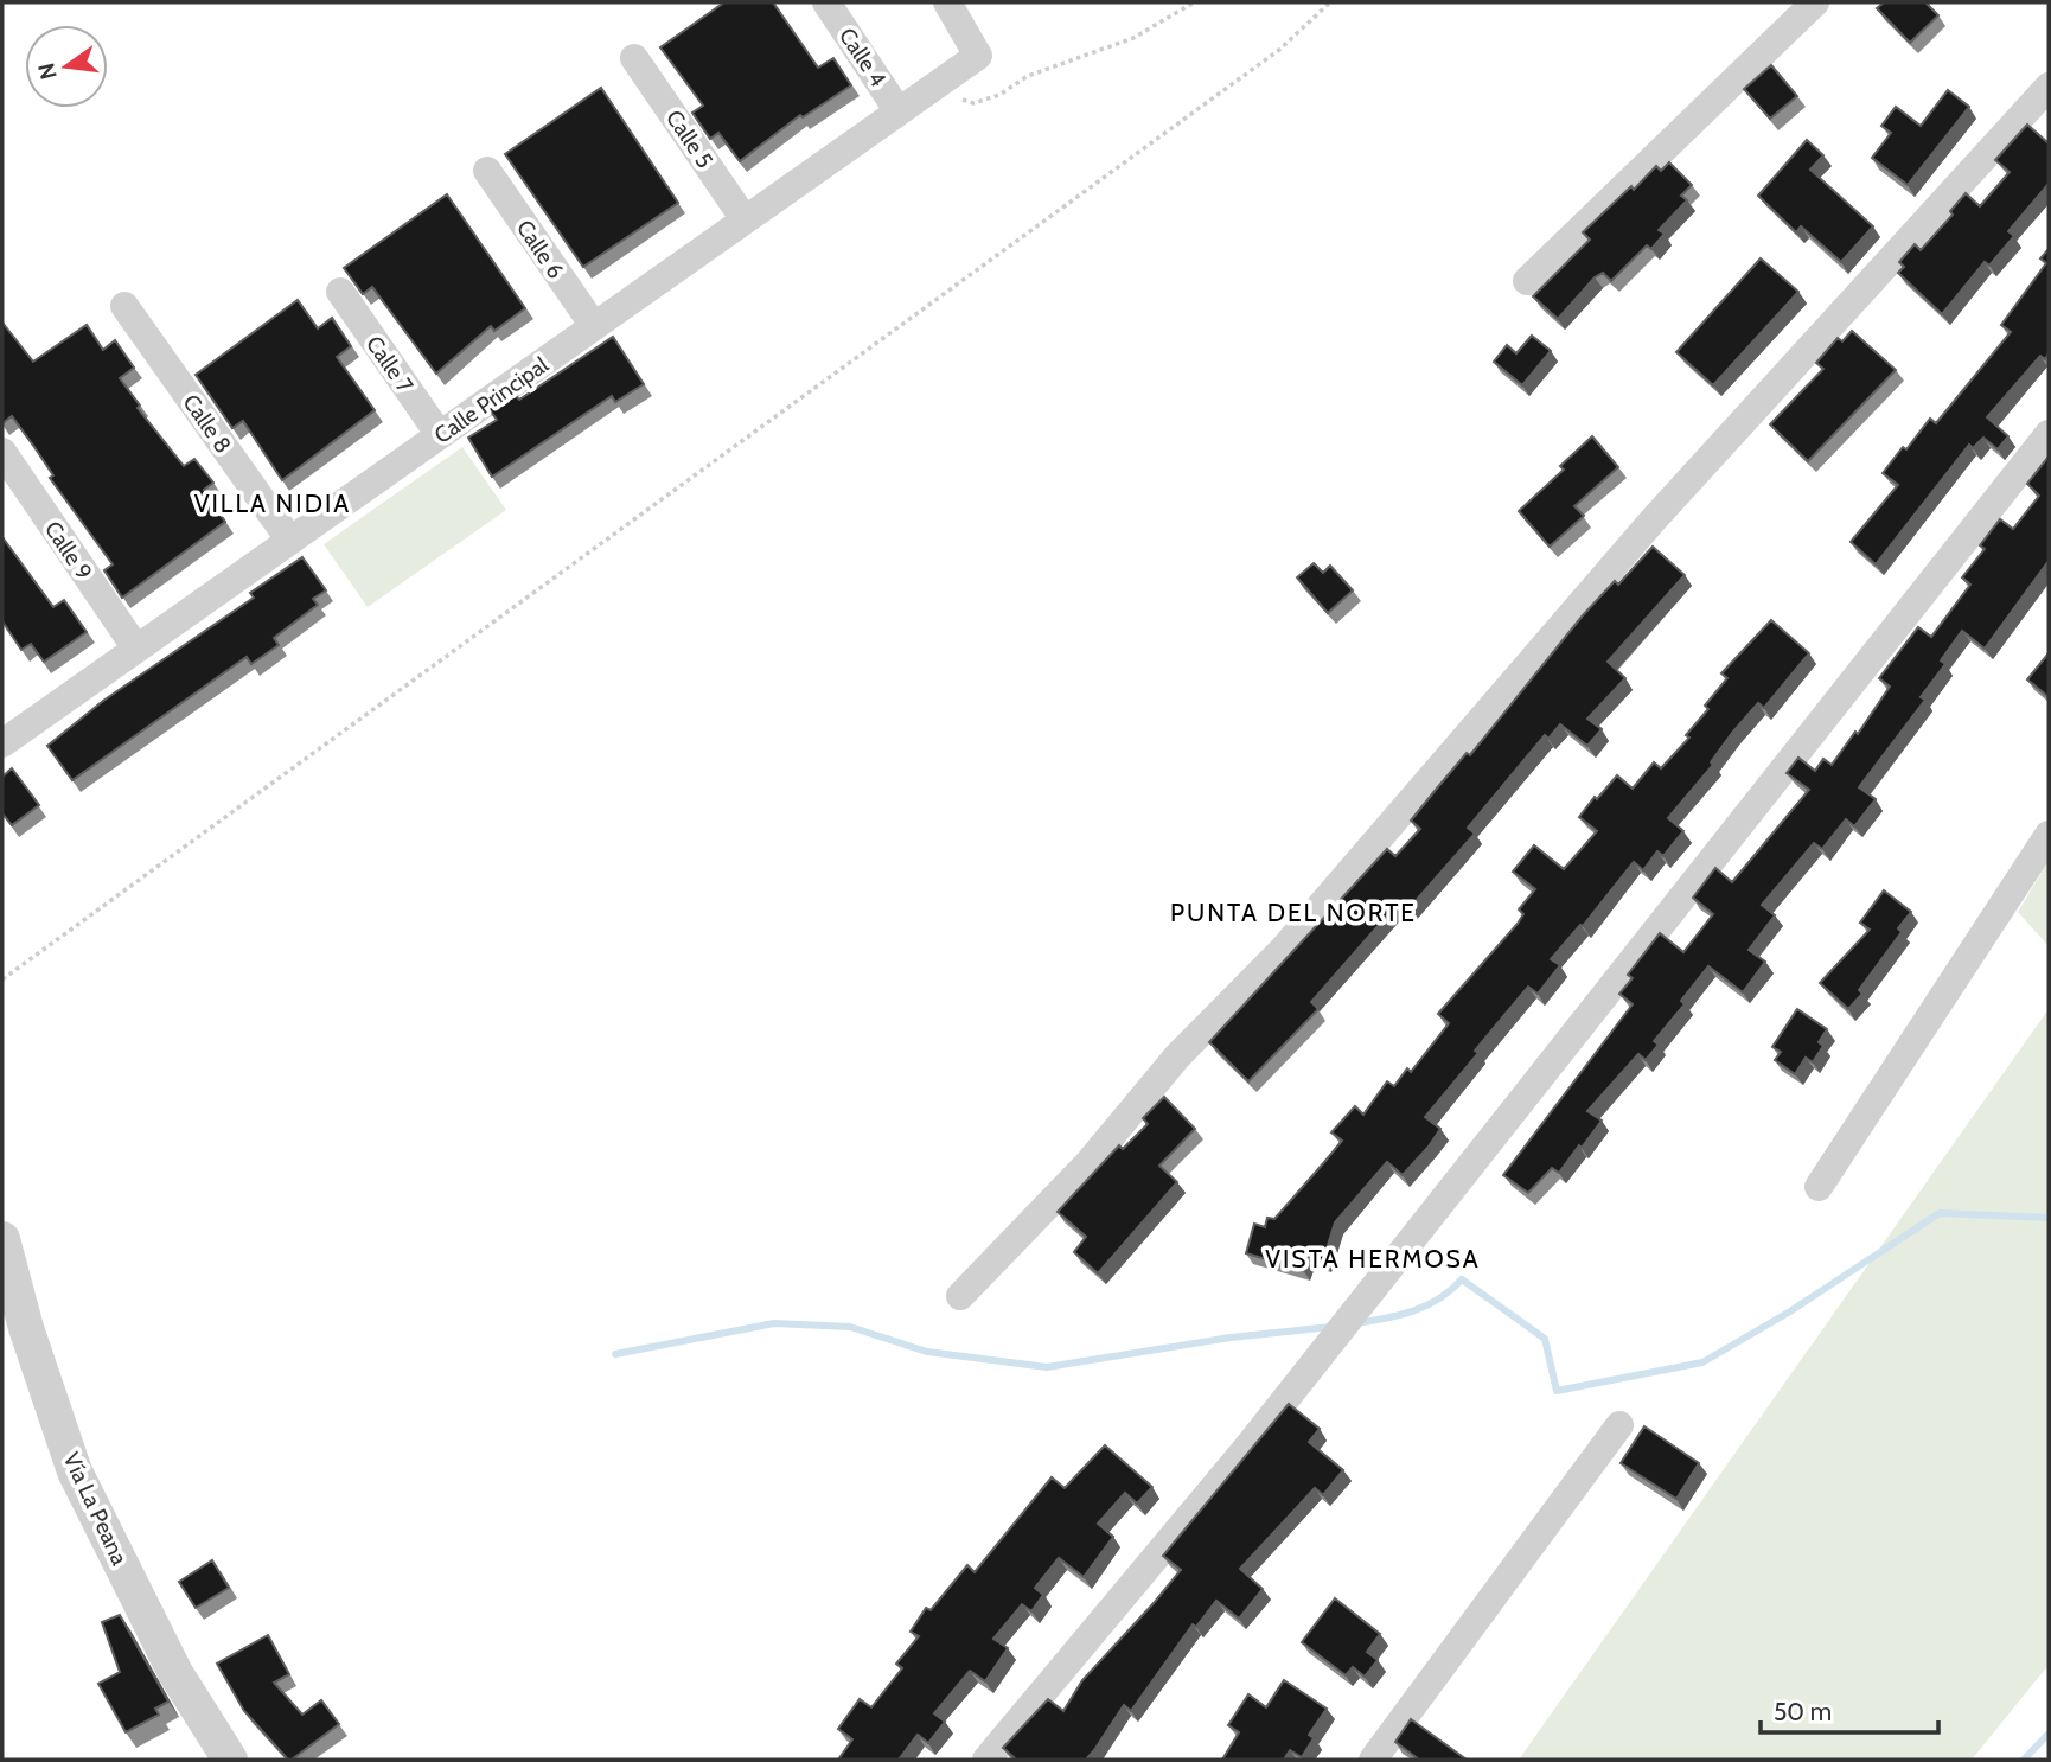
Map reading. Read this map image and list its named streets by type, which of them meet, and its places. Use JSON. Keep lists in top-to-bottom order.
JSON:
{
  "streets": {
    "street": [
      "Calle 4",
      "Calle 5",
      "Calle 6",
      "Calle 7",
      "Calle Principal",
      "Calle 8",
      "Calle 9",
      "Vía La Peana"
    ]
  },
  "crossings": [
    ["Calle 4", "Calle Principal"],
    ["Calle 5", "Calle Principal"],
    ["Calle 6", "Calle Principal"],
    ["Calle 7", "Calle Principal"],
    ["Calle Principal", "Calle 8"],
    ["Calle Principal", "Calle 9"]
  ],
  "districts": ["VILLA NIDIA", "PUNTA DEL NORTE", "VISTA HERMOSA"],
  "scale_bar": "50 m",
  "north": "left"
}
